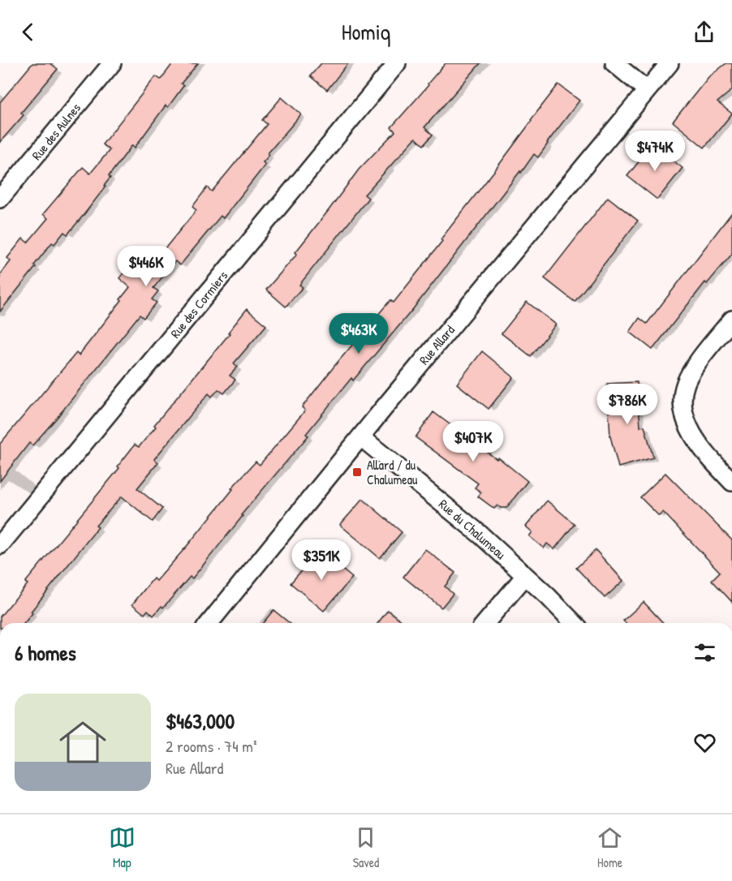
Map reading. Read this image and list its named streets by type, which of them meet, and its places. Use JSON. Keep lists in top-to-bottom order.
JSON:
{
  "streets": {
    "street": [
      "Rue des Aulnes",
      "Rue des Cormiers",
      "Rue Allard",
      "Rue du Chalumeau"
    ]
  },
  "crossings": [
    ["Rue Allard", "Rue du Chalumeau"]
  ],
  "places": {
    "transit": ["Allard / du Chalumeau"]
  },
  "page": {
    "header": "Homiq",
    "price": [
      "$474K",
      "$446K",
      "$463K",
      "$786K",
      "$407K",
      "$351K"
    ],
    "heading": "6 homes",
    "list": [
      {
        "name": "$463,000",
        "note": "2 rooms · 74 m² · Rue Allard"
      }
    ],
    "tabs": ["Map", "Saved", "Home"]
  }
}
